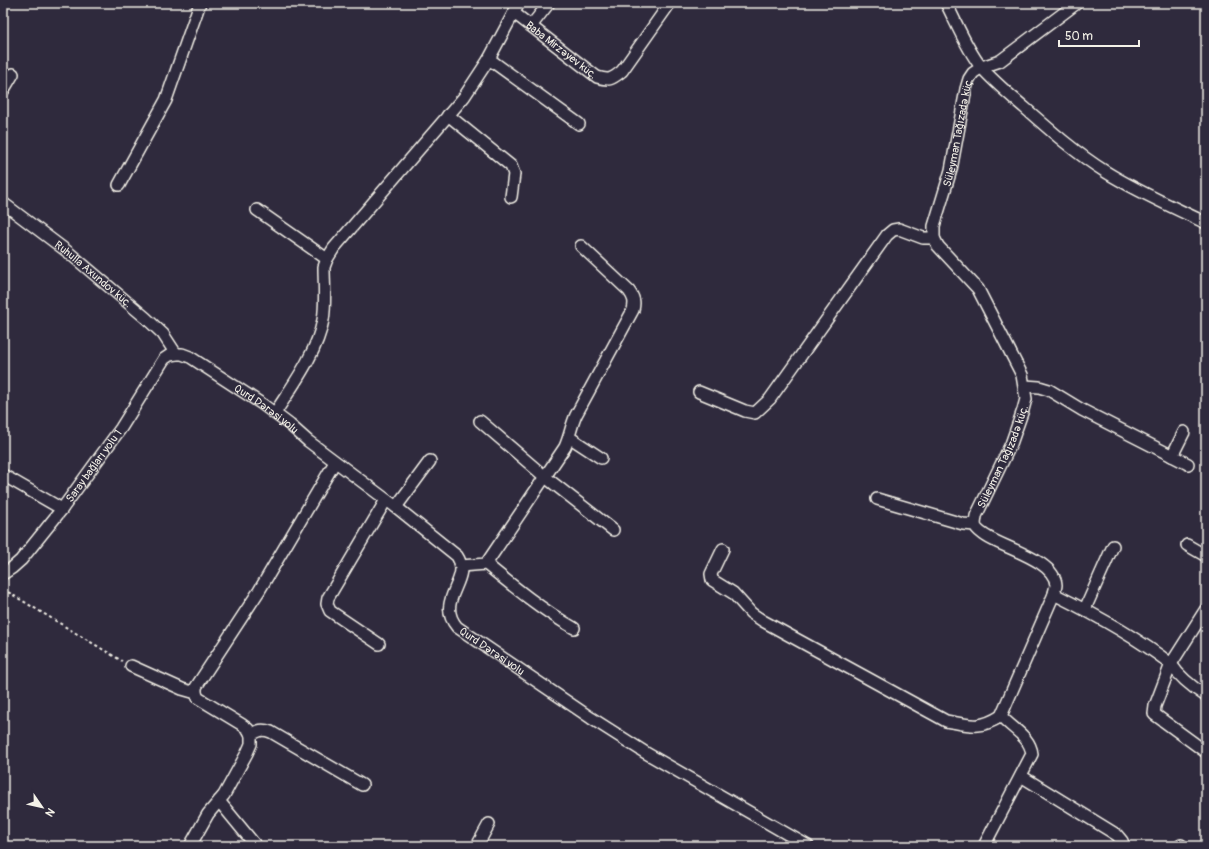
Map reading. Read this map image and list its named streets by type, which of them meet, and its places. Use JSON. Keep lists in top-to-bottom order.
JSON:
{
  "streets": {
    "street": [
      "Baba Mirzəyev küç.",
      "Süleyman Tağızadə küç.",
      "Ruhulla Axundov küç.",
      "Qurd Dərəsi yolu",
      "Saray bağları yolu 1"
    ]
  },
  "crossings": [
    ["Ruhulla Axundov küç.", "Qurd Dərəsi yolu"],
    ["Ruhulla Axundov küç.", "Saray bağları yolu 1"],
    ["Qurd Dərəsi yolu", "Saray bağları yolu 1"]
  ],
  "scale_bar": "50 m",
  "north": "bottom right"
}
